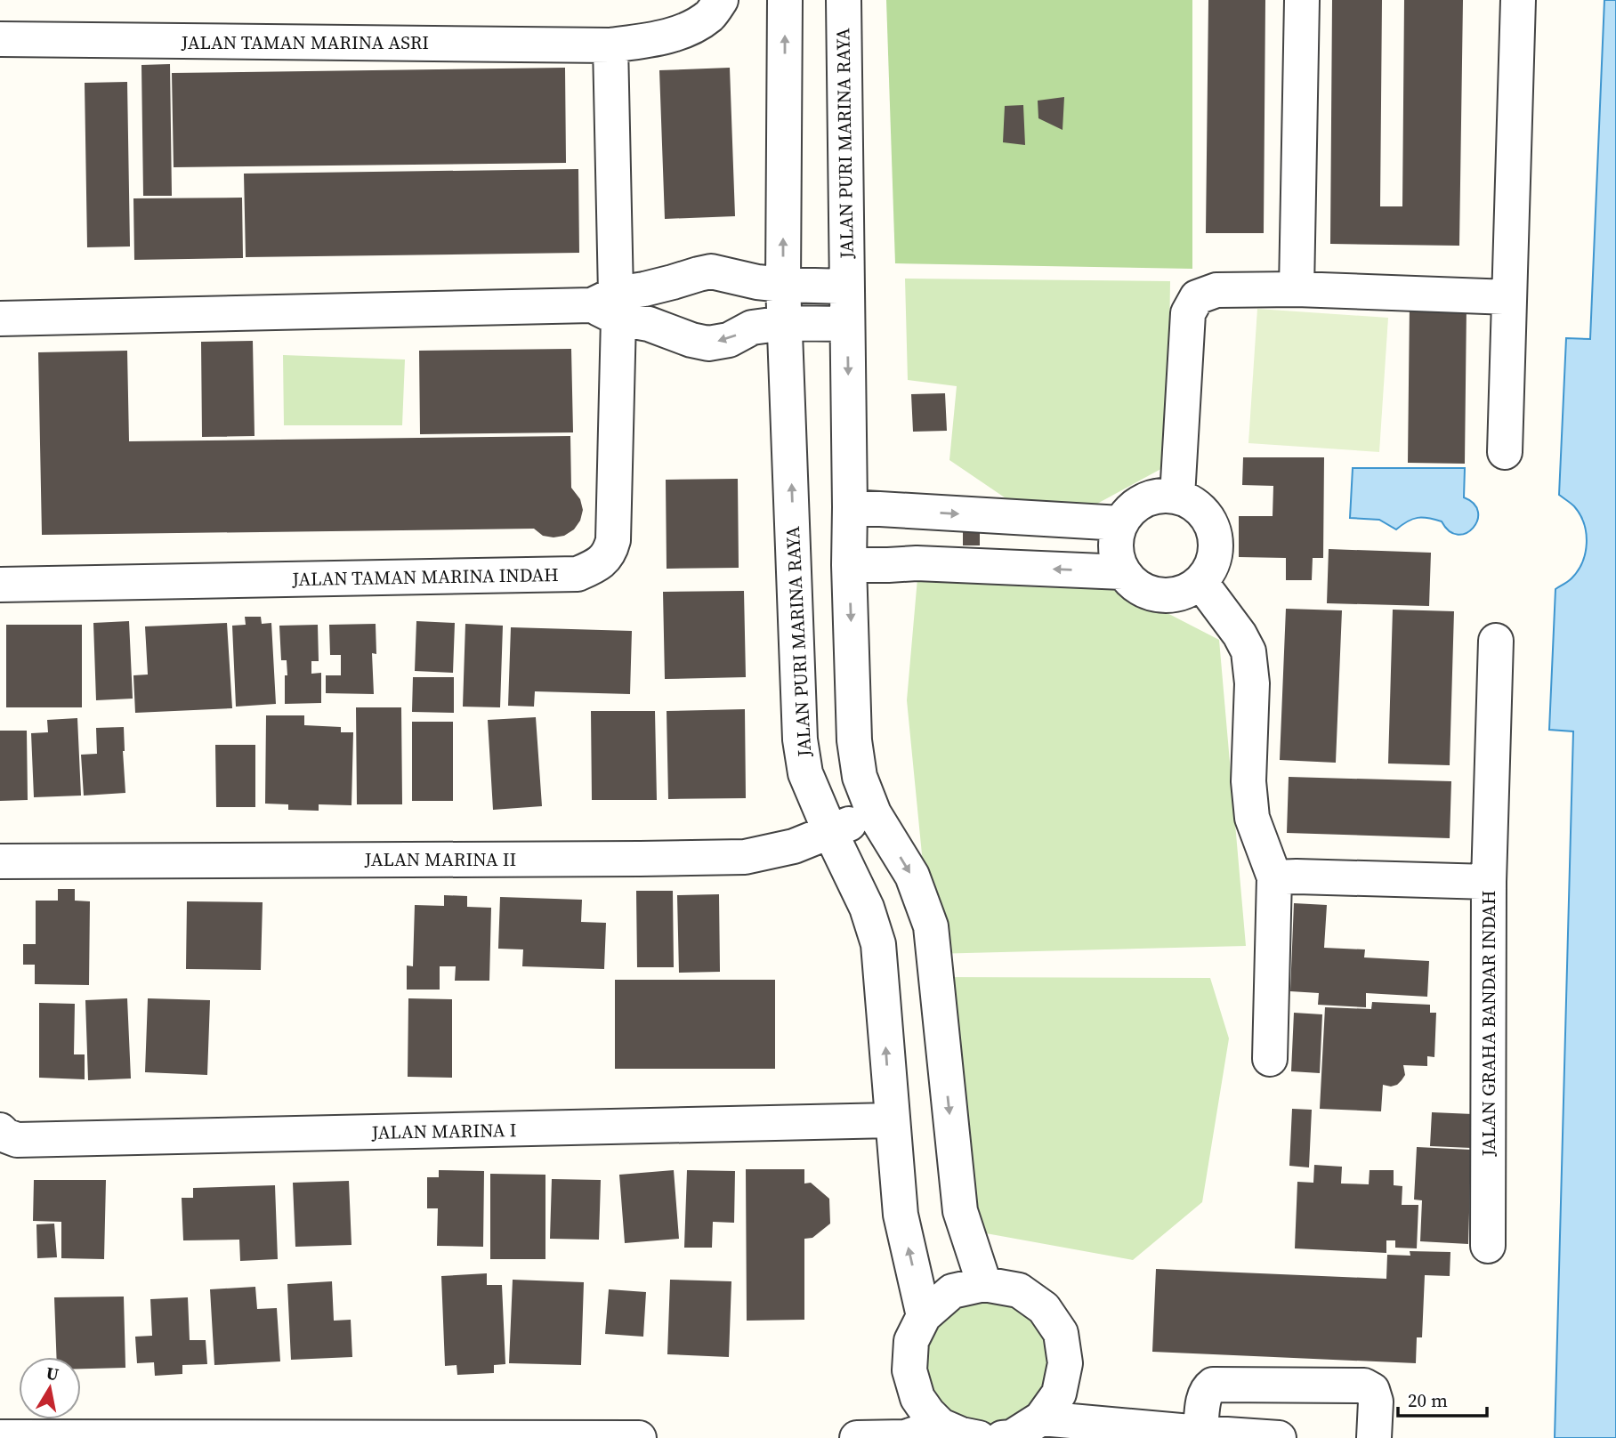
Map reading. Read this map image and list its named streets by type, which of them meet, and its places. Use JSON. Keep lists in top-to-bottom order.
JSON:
{
  "streets": {
    "street": [
      "JALAN TAMAN MARINA ASRI",
      "JALAN PURI MARINA RAYA",
      "JALAN TAMAN MARINA INDAH",
      "JALAN MARINA II",
      "JALAN GRAHA BANDAR INDAH",
      "JALAN MARINA I"
    ]
  },
  "crossings": [
    ["JALAN TAMAN MARINA ASRI", "JALAN TAMAN MARINA INDAH"],
    ["JALAN PURI MARINA RAYA", "JALAN MARINA II"],
    ["JALAN PURI MARINA RAYA", "JALAN MARINA I"]
  ],
  "scale_bar": "20 m",
  "north": "top"
}
